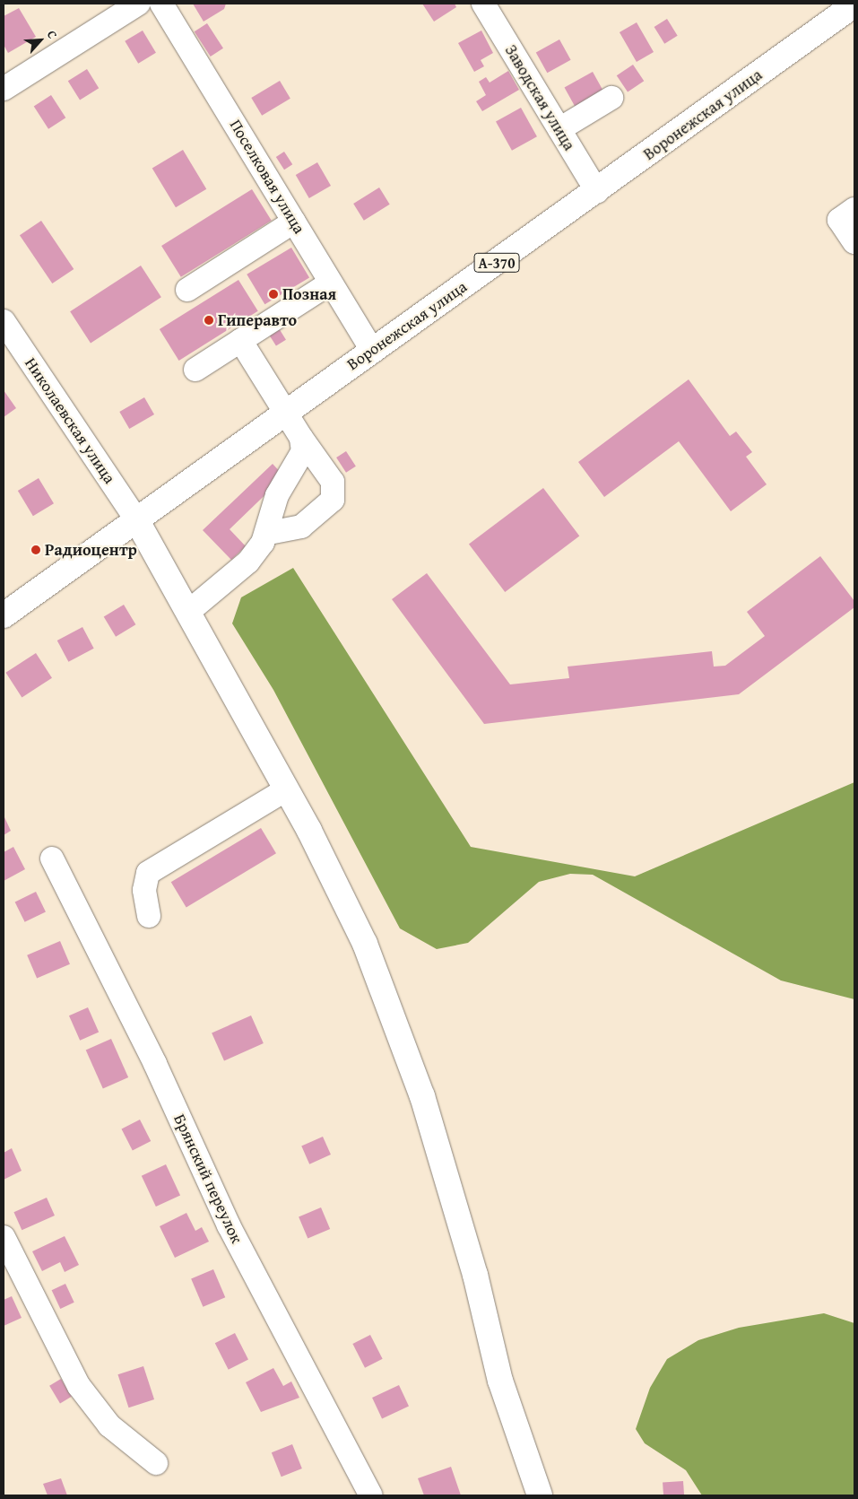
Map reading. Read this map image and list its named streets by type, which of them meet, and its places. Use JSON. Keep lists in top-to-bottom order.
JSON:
{
  "streets": {
    "main road": ["Воронежская улица", "А-370"],
    "street": [
      "Заводская улица",
      "Поселковая улица",
      "Николаевская улица",
      "Брянский переулок"
    ]
  },
  "crossings": [
    ["Заводская улица", "Воронежская улица"],
    ["Воронежская улица", "Поселковая улица"],
    ["Воронежская улица", "Николаевская улица"]
  ],
  "places": ["Позная", "Гиперавто", "Радиоцентр"],
  "north": "top right"
}
